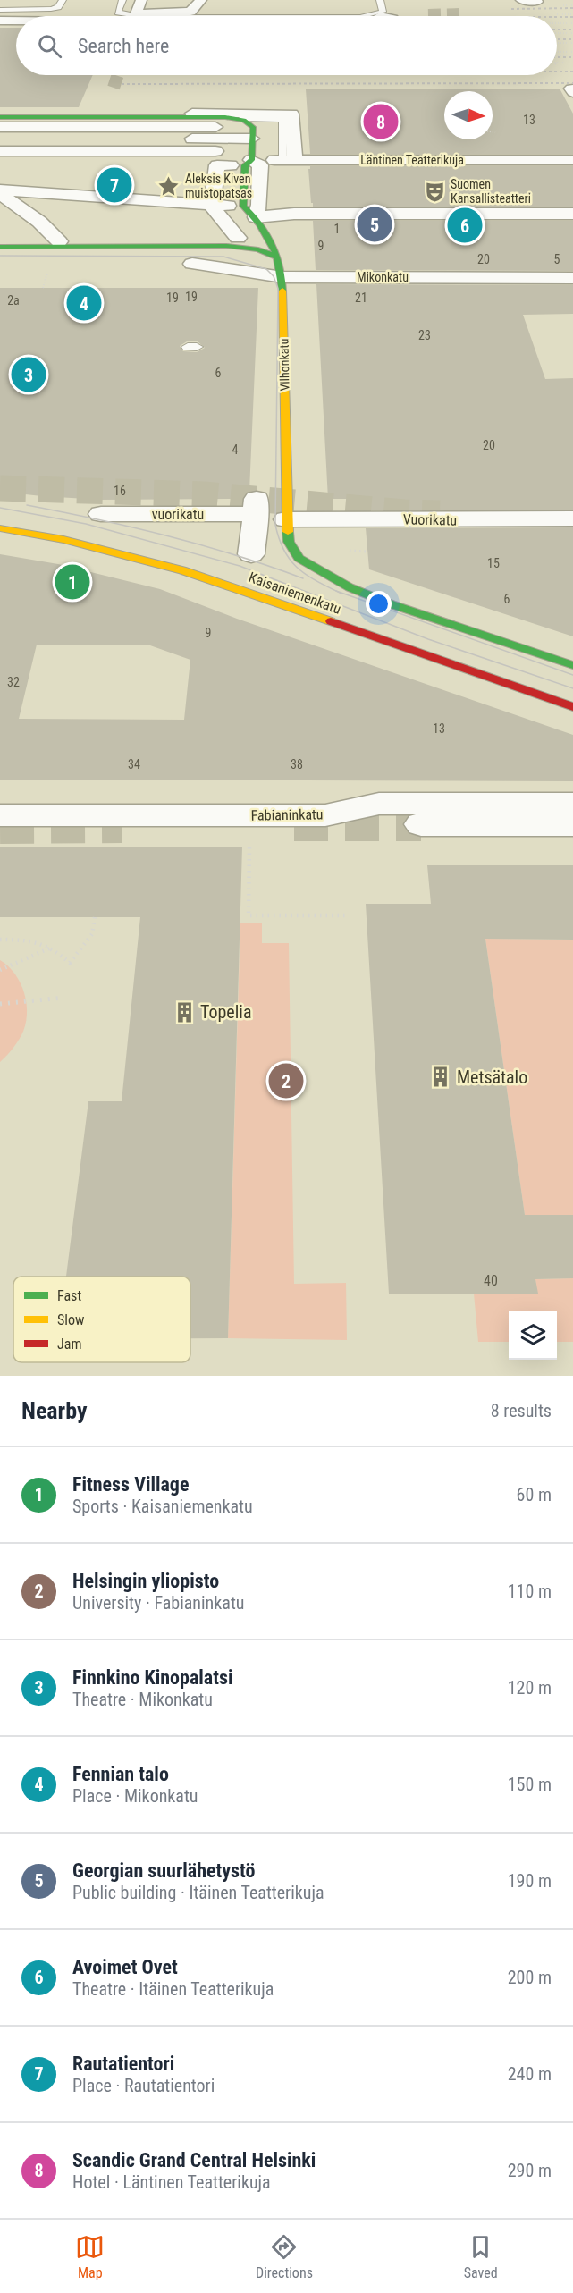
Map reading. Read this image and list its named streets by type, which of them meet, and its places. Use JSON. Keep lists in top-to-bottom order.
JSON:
{
  "streets": {
    "main road": ["Mikonkatu", "Vilhonkatu", "Kaisaniemenkatu"],
    "street": [
      "Läntinen Teatterikuja",
      "vuorikatu",
      "Vuorikatu",
      "Fabianinkatu"
    ]
  },
  "crossings": [
    ["Mikonkatu", "Vilhonkatu"],
    ["Vilhonkatu", "Vuorikatu"],
    ["Vilhonkatu", "Kaisaniemenkatu"],
    ["Vuorikatu", "Kaisaniemenkatu"]
  ],
  "places": {
    "place": ["Aleksis Kiven muistopatsas"],
    "theatre": ["Suomen Kansallisteatteri"],
    "building": ["Topelia", "Metsätalo"]
  },
  "house_numbers": [
    "13",
    "1",
    "9",
    "20",
    "5",
    "19",
    "19",
    "21",
    "2a",
    "23",
    "6",
    "20",
    "4",
    "16",
    "15",
    "6",
    "9",
    "32",
    "13",
    "34",
    "38",
    "40"
  ],
  "legend": ["Fast", "Slow", "Jam"],
  "north": "right",
  "page": {
    "search": "Search here",
    "pins": [
      "8",
      "7",
      "5",
      "6",
      "4",
      "3",
      "1",
      "2"
    ],
    "heading": ["Nearby", "8 results"],
    "list": [
      {
        "mark": "1",
        "name": "Fitness Village",
        "note": "Sports · Kaisaniemenkatu",
        "value": "60 m"
      },
      {
        "mark": "2",
        "name": "Helsingin yliopisto",
        "note": "University · Fabianinkatu",
        "value": "110 m"
      },
      {
        "mark": "3",
        "name": "Finnkino Kinopalatsi",
        "note": "Theatre · Mikonkatu",
        "value": "120 m"
      },
      {
        "mark": "4",
        "name": "Fennian talo",
        "note": "Place · Mikonkatu",
        "value": "150 m"
      },
      {
        "mark": "5",
        "name": "Georgian suurlähetystö",
        "note": "Public building · Itäinen Teatterikuja",
        "value": "190 m"
      },
      {
        "mark": "6",
        "name": "Avoimet Ovet",
        "note": "Theatre · Itäinen Teatterikuja",
        "value": "200 m"
      },
      {
        "mark": "7",
        "name": "Rautatientori",
        "note": "Place · Rautatientori",
        "value": "240 m"
      },
      {
        "mark": "8",
        "name": "Scandic Grand Central Helsinki",
        "note": "Hotel · Läntinen Teatterikuja",
        "value": "290 m"
      }
    ],
    "nav": ["Map", "Directions", "Saved"]
  }
}
